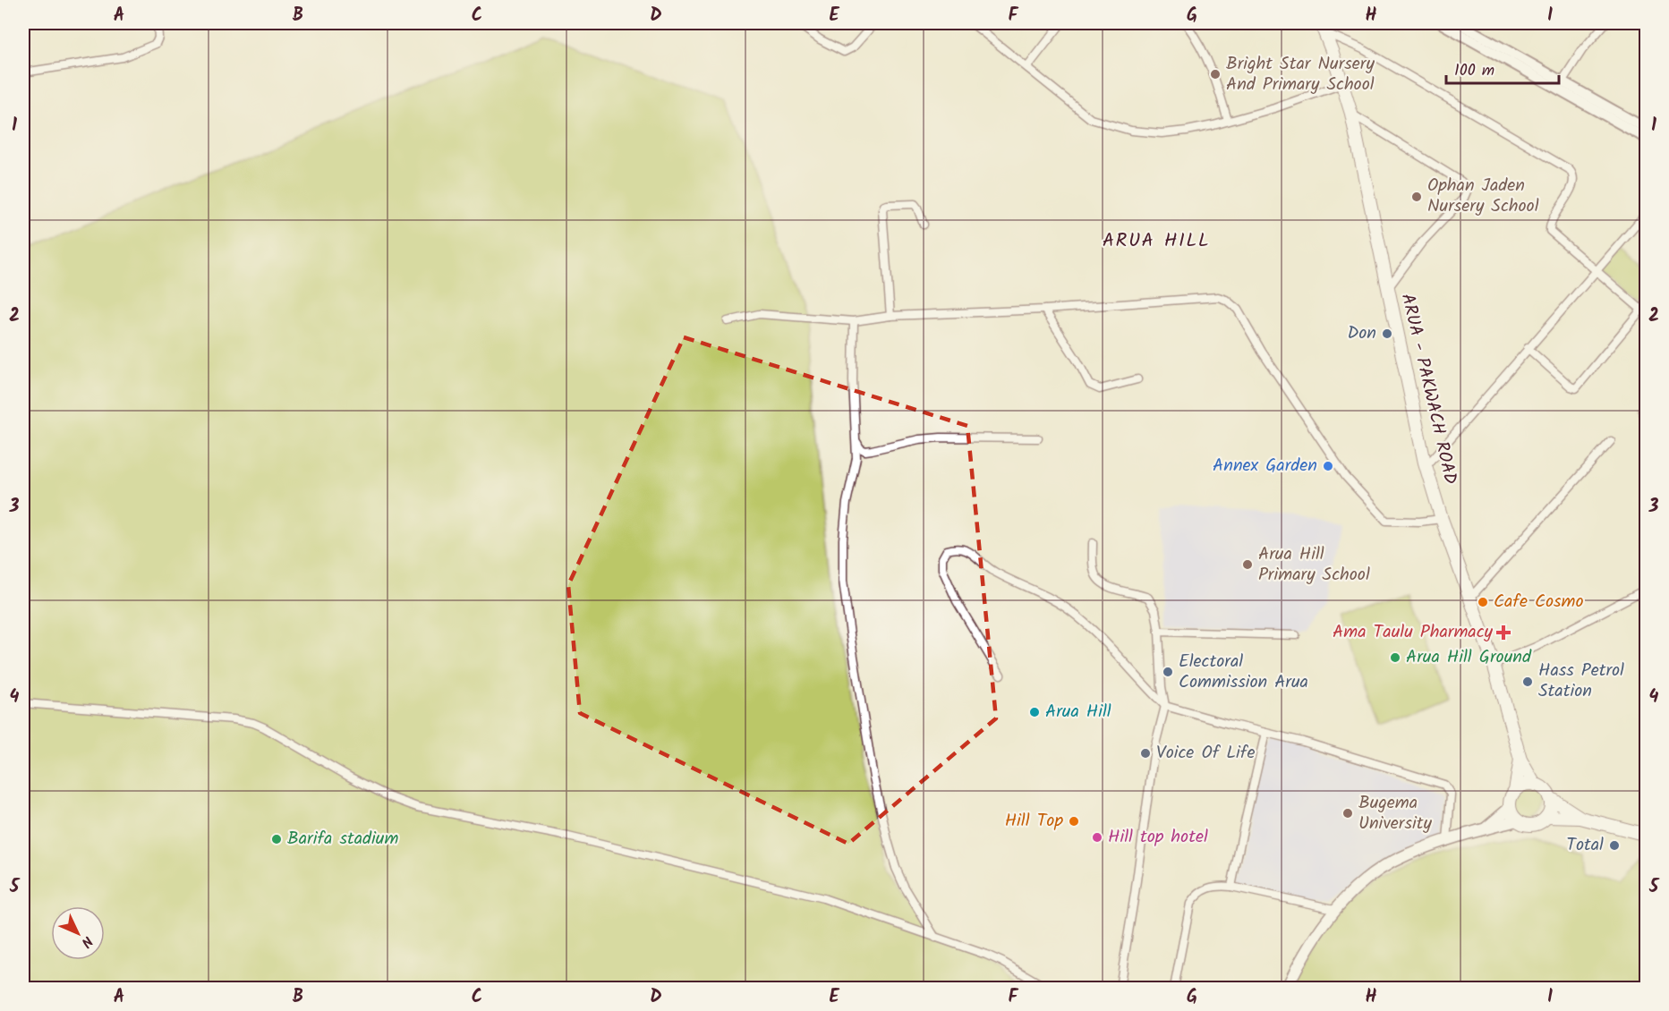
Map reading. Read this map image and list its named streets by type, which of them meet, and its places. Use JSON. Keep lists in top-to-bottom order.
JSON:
{
  "streets": {
    "main road": ["ARUA - PAKWACH ROAD"]
  },
  "districts": ["ARUA HILL"],
  "places": {
    "other": [
      "Bright Star Nursery And Primary School",
      "Ophan Jaden Nursery School",
      "Don",
      "Annex Garden",
      "Arua Hill Primary School",
      "Cafe Cosmo",
      "Arua Hill Ground",
      "Electoral Commission Arua",
      "Hass Petrol Station",
      "Arua Hill",
      "Voice Of Life",
      "Bugema University",
      "Hill Top",
      "Hill top hotel",
      "Barifa stadium",
      "Total"
    ],
    "health": ["Ama Taulu Pharmacy"]
  },
  "scale_bar": "100 m",
  "north": "bottom right",
  "grid": {
    "columns": [
      "A",
      "B",
      "C",
      "D",
      "E",
      "F",
      "G",
      "H",
      "I"
    ],
    "rows": [
      "1",
      "2",
      "3",
      "4",
      "5"
    ]
  }
}
